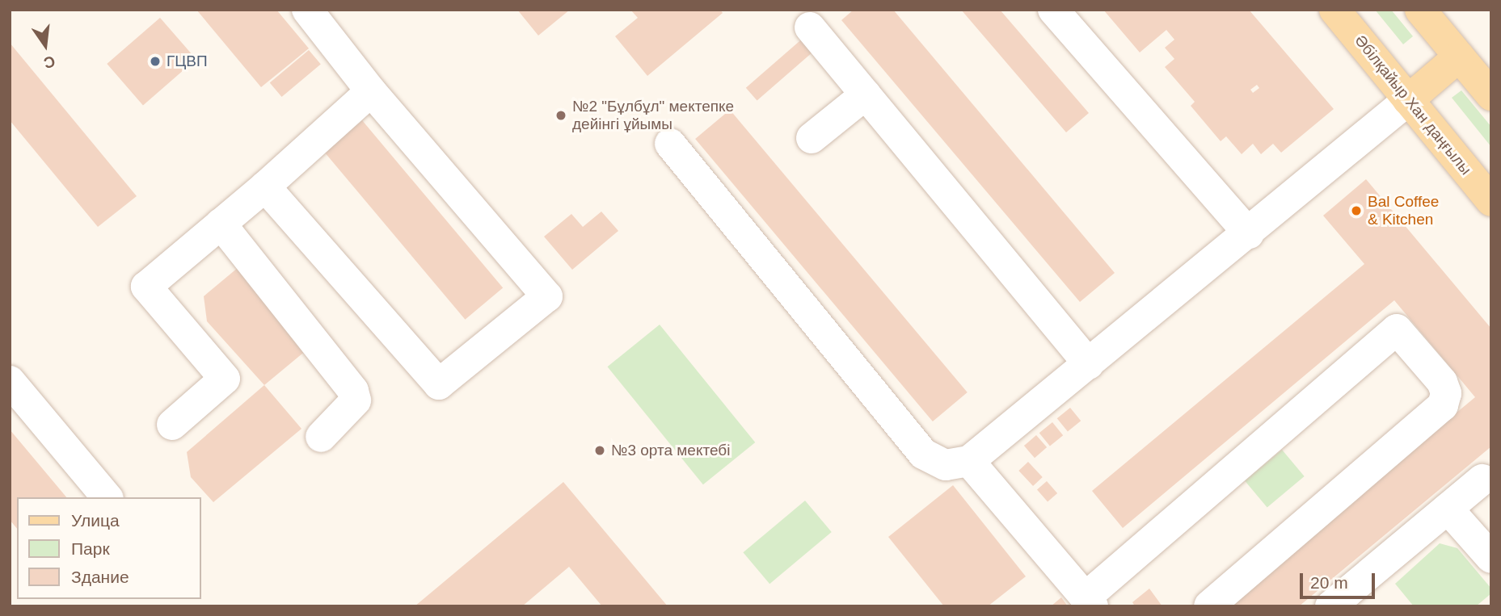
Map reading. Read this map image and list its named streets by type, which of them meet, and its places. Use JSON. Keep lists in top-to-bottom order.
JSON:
{
  "streets": {
    "main road": ["Әбілқайыр Хан даңғылы"]
  },
  "places": [
    "ГЦВП",
    "№2 \"Бұлбұл\" мектепке дейінгі ұйымы",
    "Bal Coffee & Kitchen",
    "№3 орта мектебі"
  ],
  "legend": ["Улица", "Парк", "Здание"],
  "scale_bar": "20 m",
  "north": "bottom"
}
